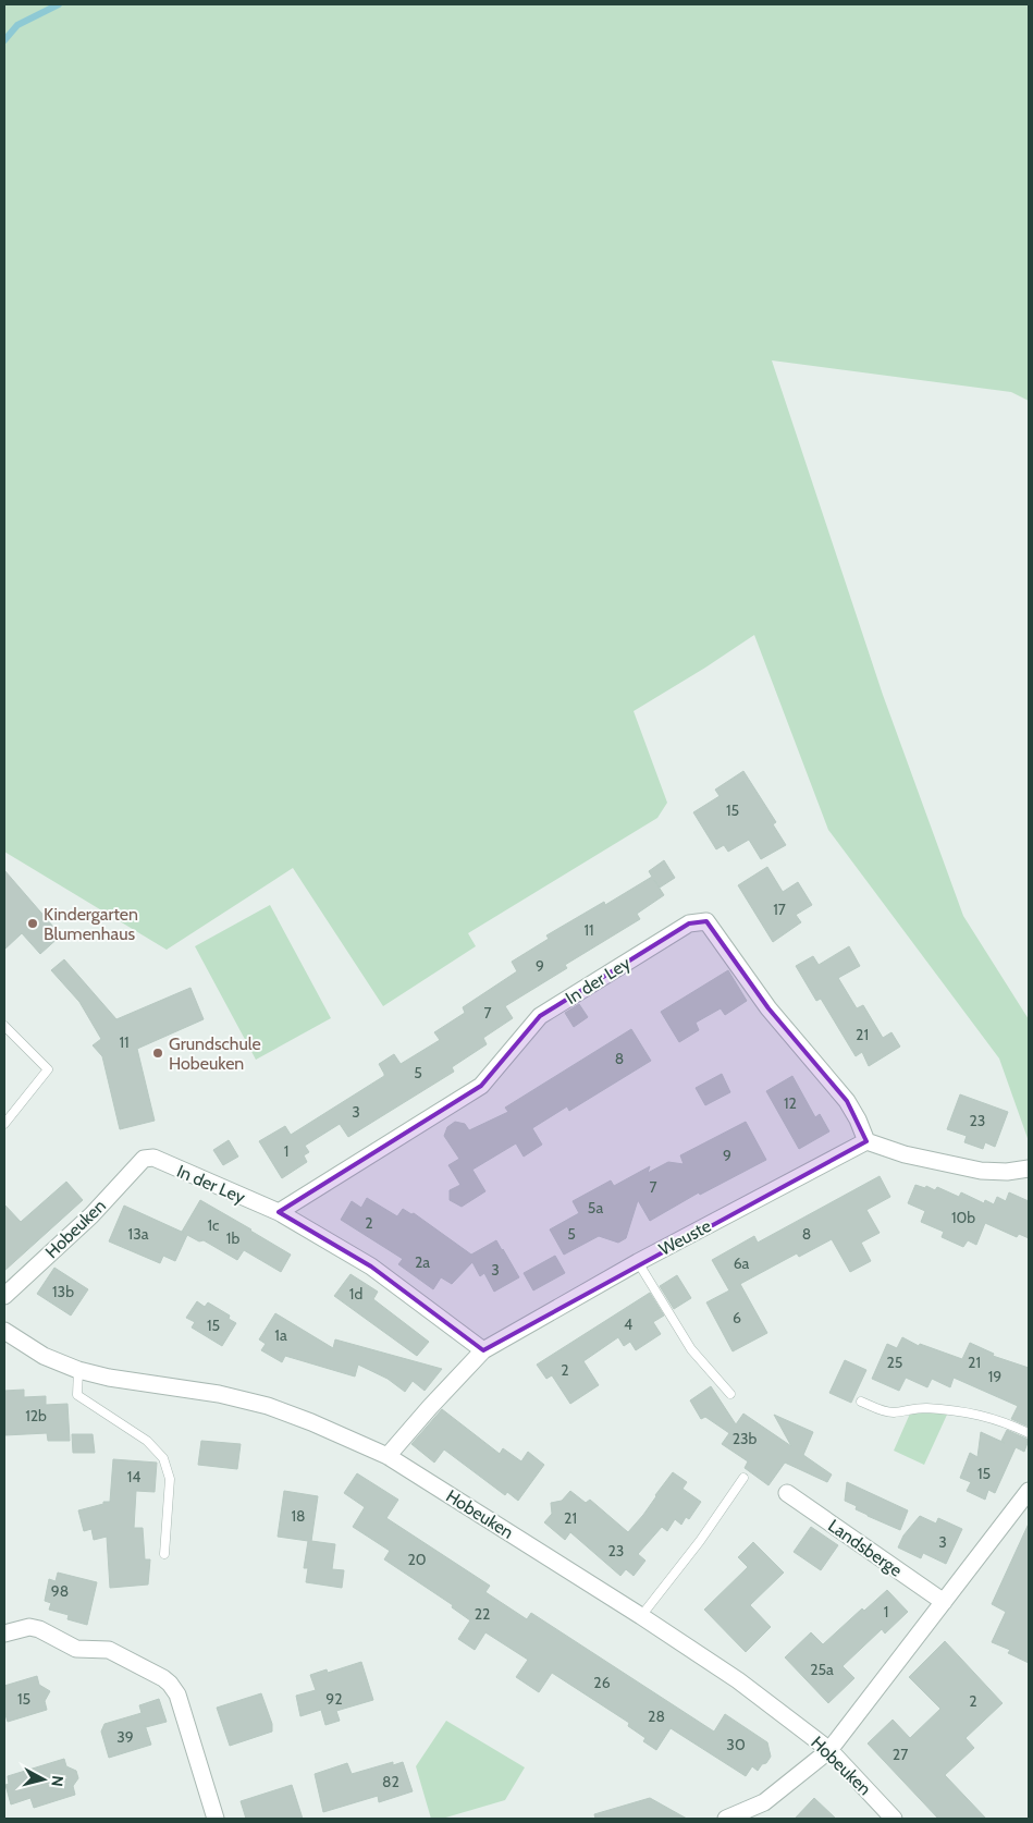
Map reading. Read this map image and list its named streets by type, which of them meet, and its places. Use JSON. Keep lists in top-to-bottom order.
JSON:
{
  "streets": {
    "street": [
      "In der Ley",
      "Hobeuken",
      "Weuste",
      "Landsberge"
    ]
  },
  "crossings": [
    ["In der Ley", "Hobeuken"],
    ["In der Ley", "Weuste"],
    ["Hobeuken", "Weuste"]
  ],
  "places": ["Kindergarten Blumenhaus", "Grundschule Hobeuken"],
  "house_numbers": [
    "15",
    "17",
    "11",
    "9",
    "7",
    "21",
    "11",
    "8",
    "5",
    "12",
    "3",
    "23",
    "1",
    "9",
    "7",
    "5a",
    "10b",
    "2",
    "1c",
    "13a",
    "5",
    "8",
    "1b",
    "2a",
    "6a",
    "3",
    "13b",
    "1d",
    "6",
    "4",
    "15",
    "1a",
    "25",
    "21",
    "2",
    "19",
    "12b",
    "23b",
    "15",
    "14",
    "18",
    "21",
    "3",
    "23",
    "20",
    "98",
    "1",
    "22",
    "25a",
    "26",
    "15",
    "92",
    "2",
    "28",
    "39",
    "30",
    "27",
    "82"
  ],
  "north": "right"
}
